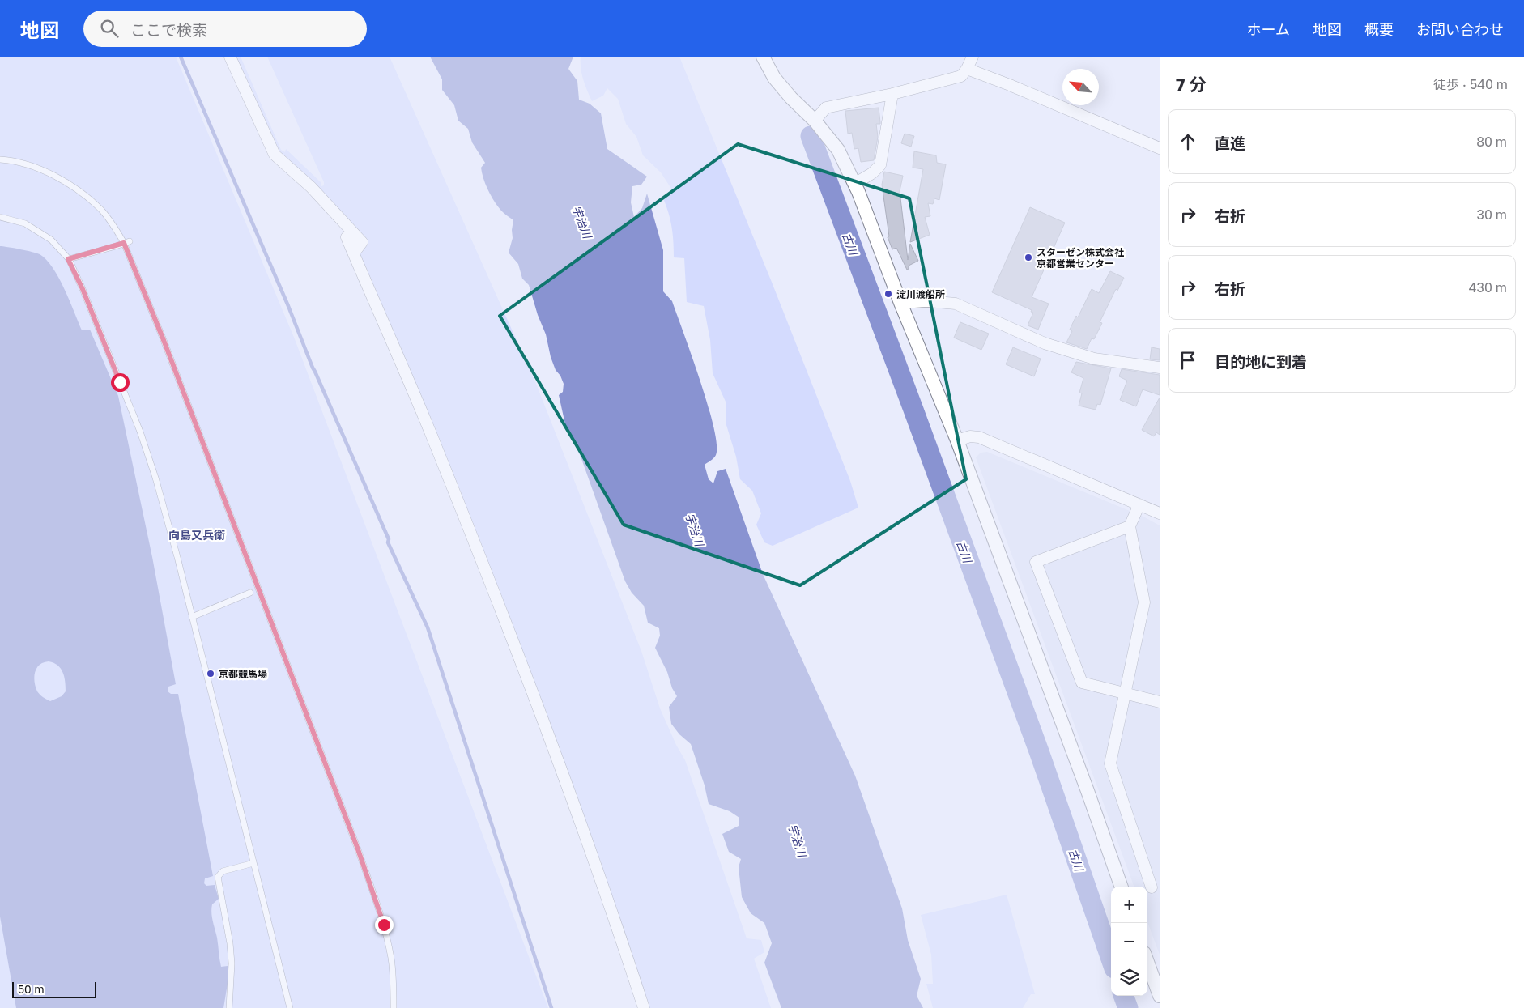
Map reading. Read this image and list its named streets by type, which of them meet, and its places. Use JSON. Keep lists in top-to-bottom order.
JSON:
{
  "districts": ["向島又兵衛"],
  "water": ["宇治川", "古川"],
  "places": ["スターゼン株式会社 京都営業センター", "淀川渡船所", "京都競馬場"],
  "scale_bar": "50 m",
  "north": "top left",
  "page": {
    "header": "地図",
    "search": "ここで検索",
    "nav": [
      "ホーム",
      "地図",
      "概要",
      "お問い合わせ"
    ],
    "heading": ["7 分", "徒歩 · 540 m"],
    "list": [
      ["直進", "80 m"],
      ["右折", "30 m"],
      ["右折", "430 m"],
      "目的地に到着"
    ],
    "map_buttons": ["+", "−"],
    "scale": "50 m"
  }
}
